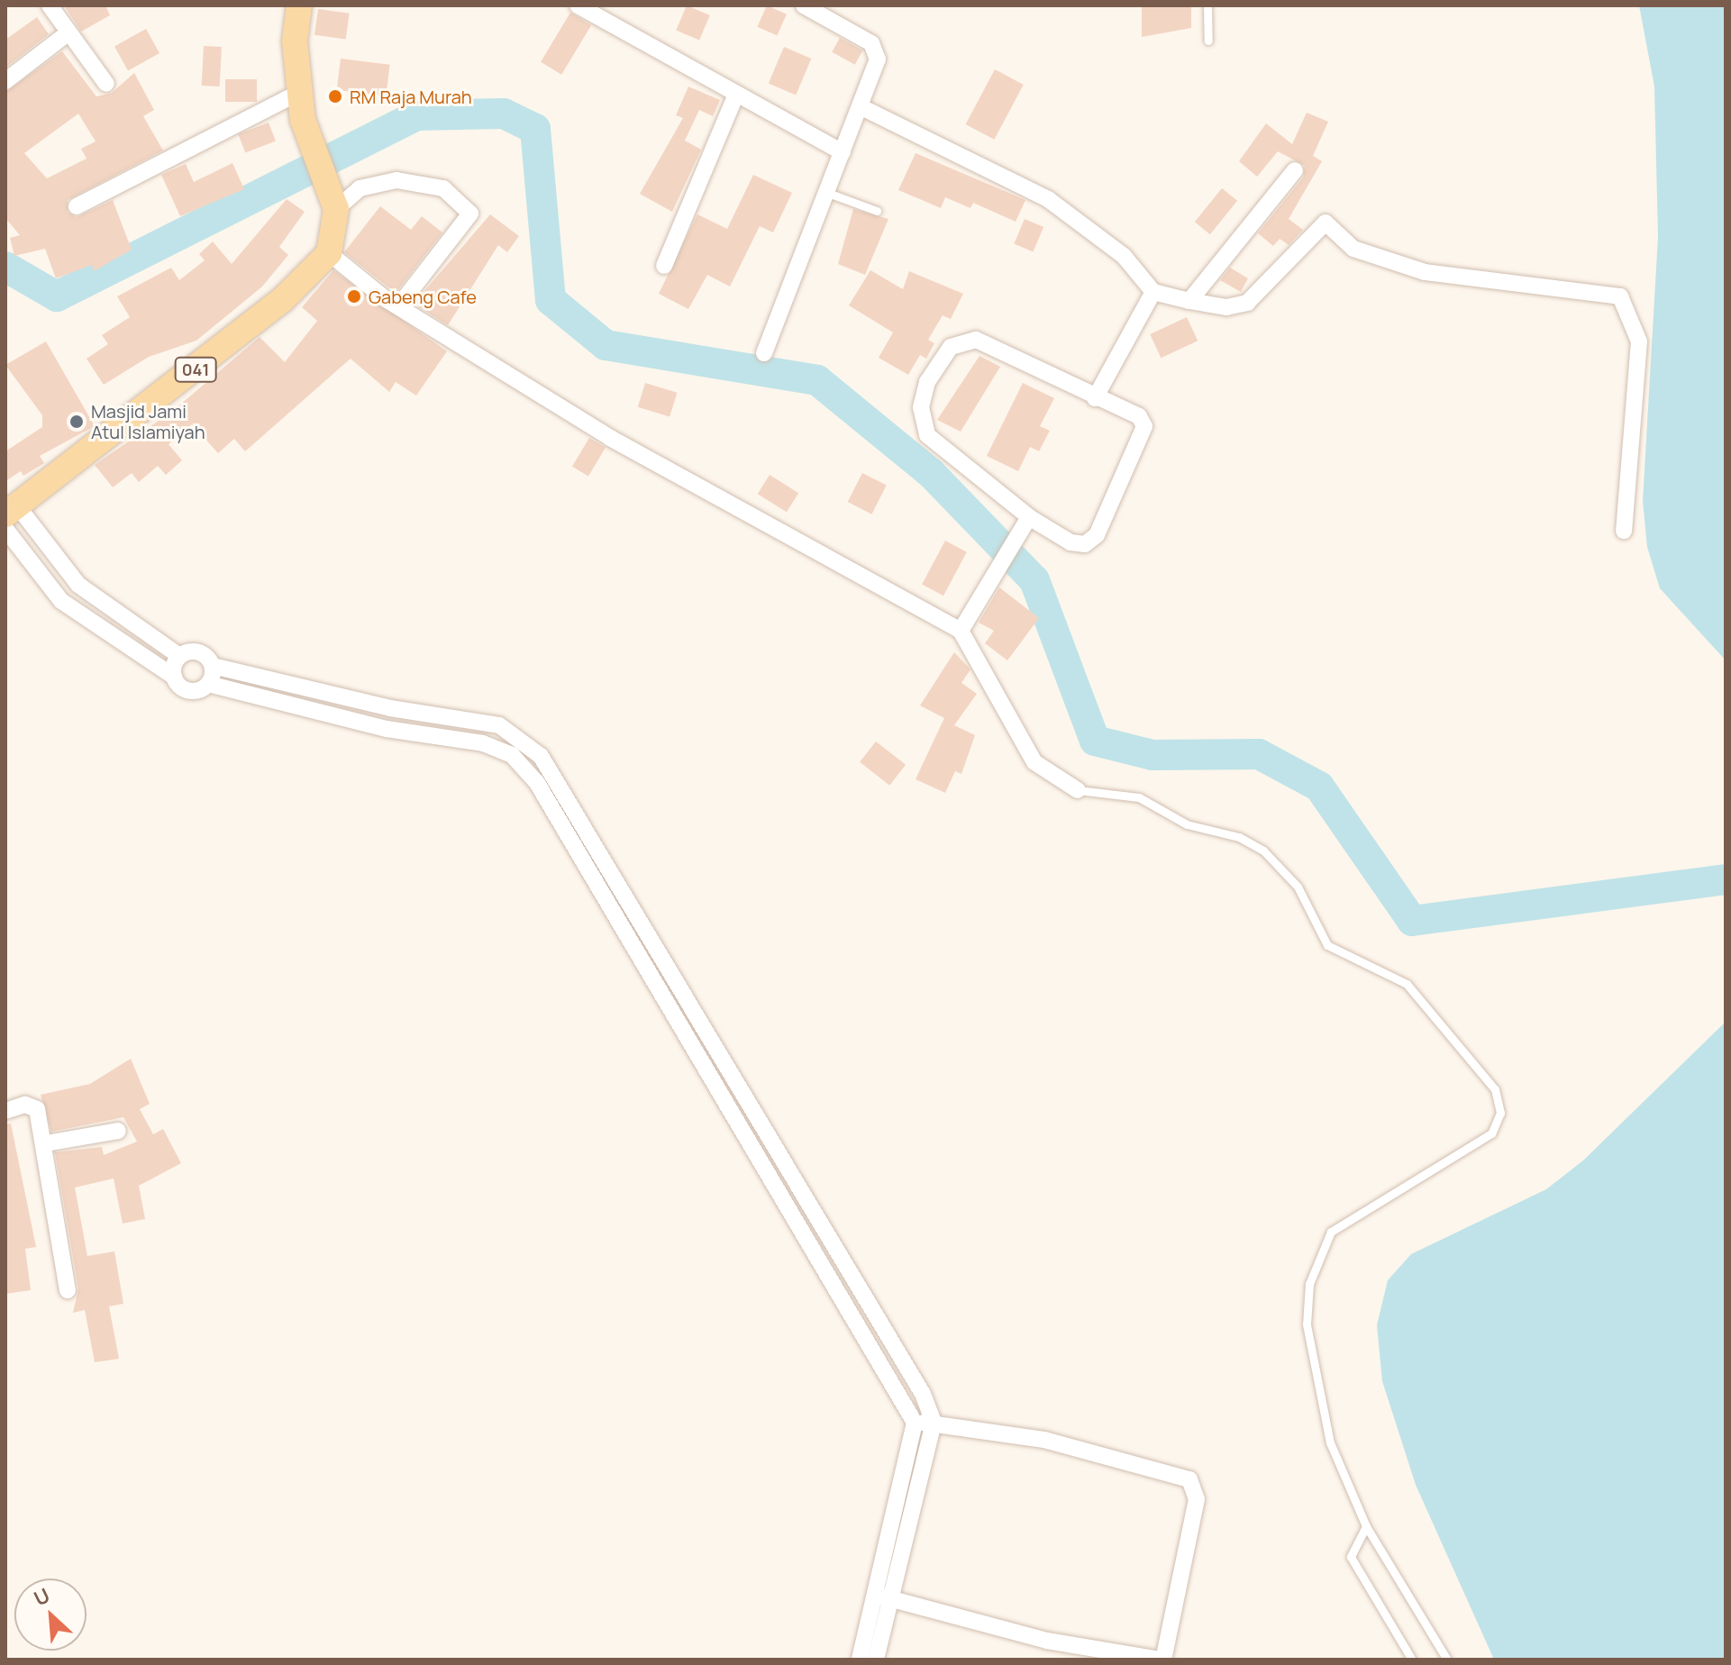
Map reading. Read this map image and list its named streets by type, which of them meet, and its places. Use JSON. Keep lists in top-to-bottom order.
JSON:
{
  "streets": {
    "main road": ["041"]
  },
  "places": ["RM Raja Murah", "Gabeng Cafe", "Masjid Jami Atul Islamiyah"],
  "north": "top left"
}
